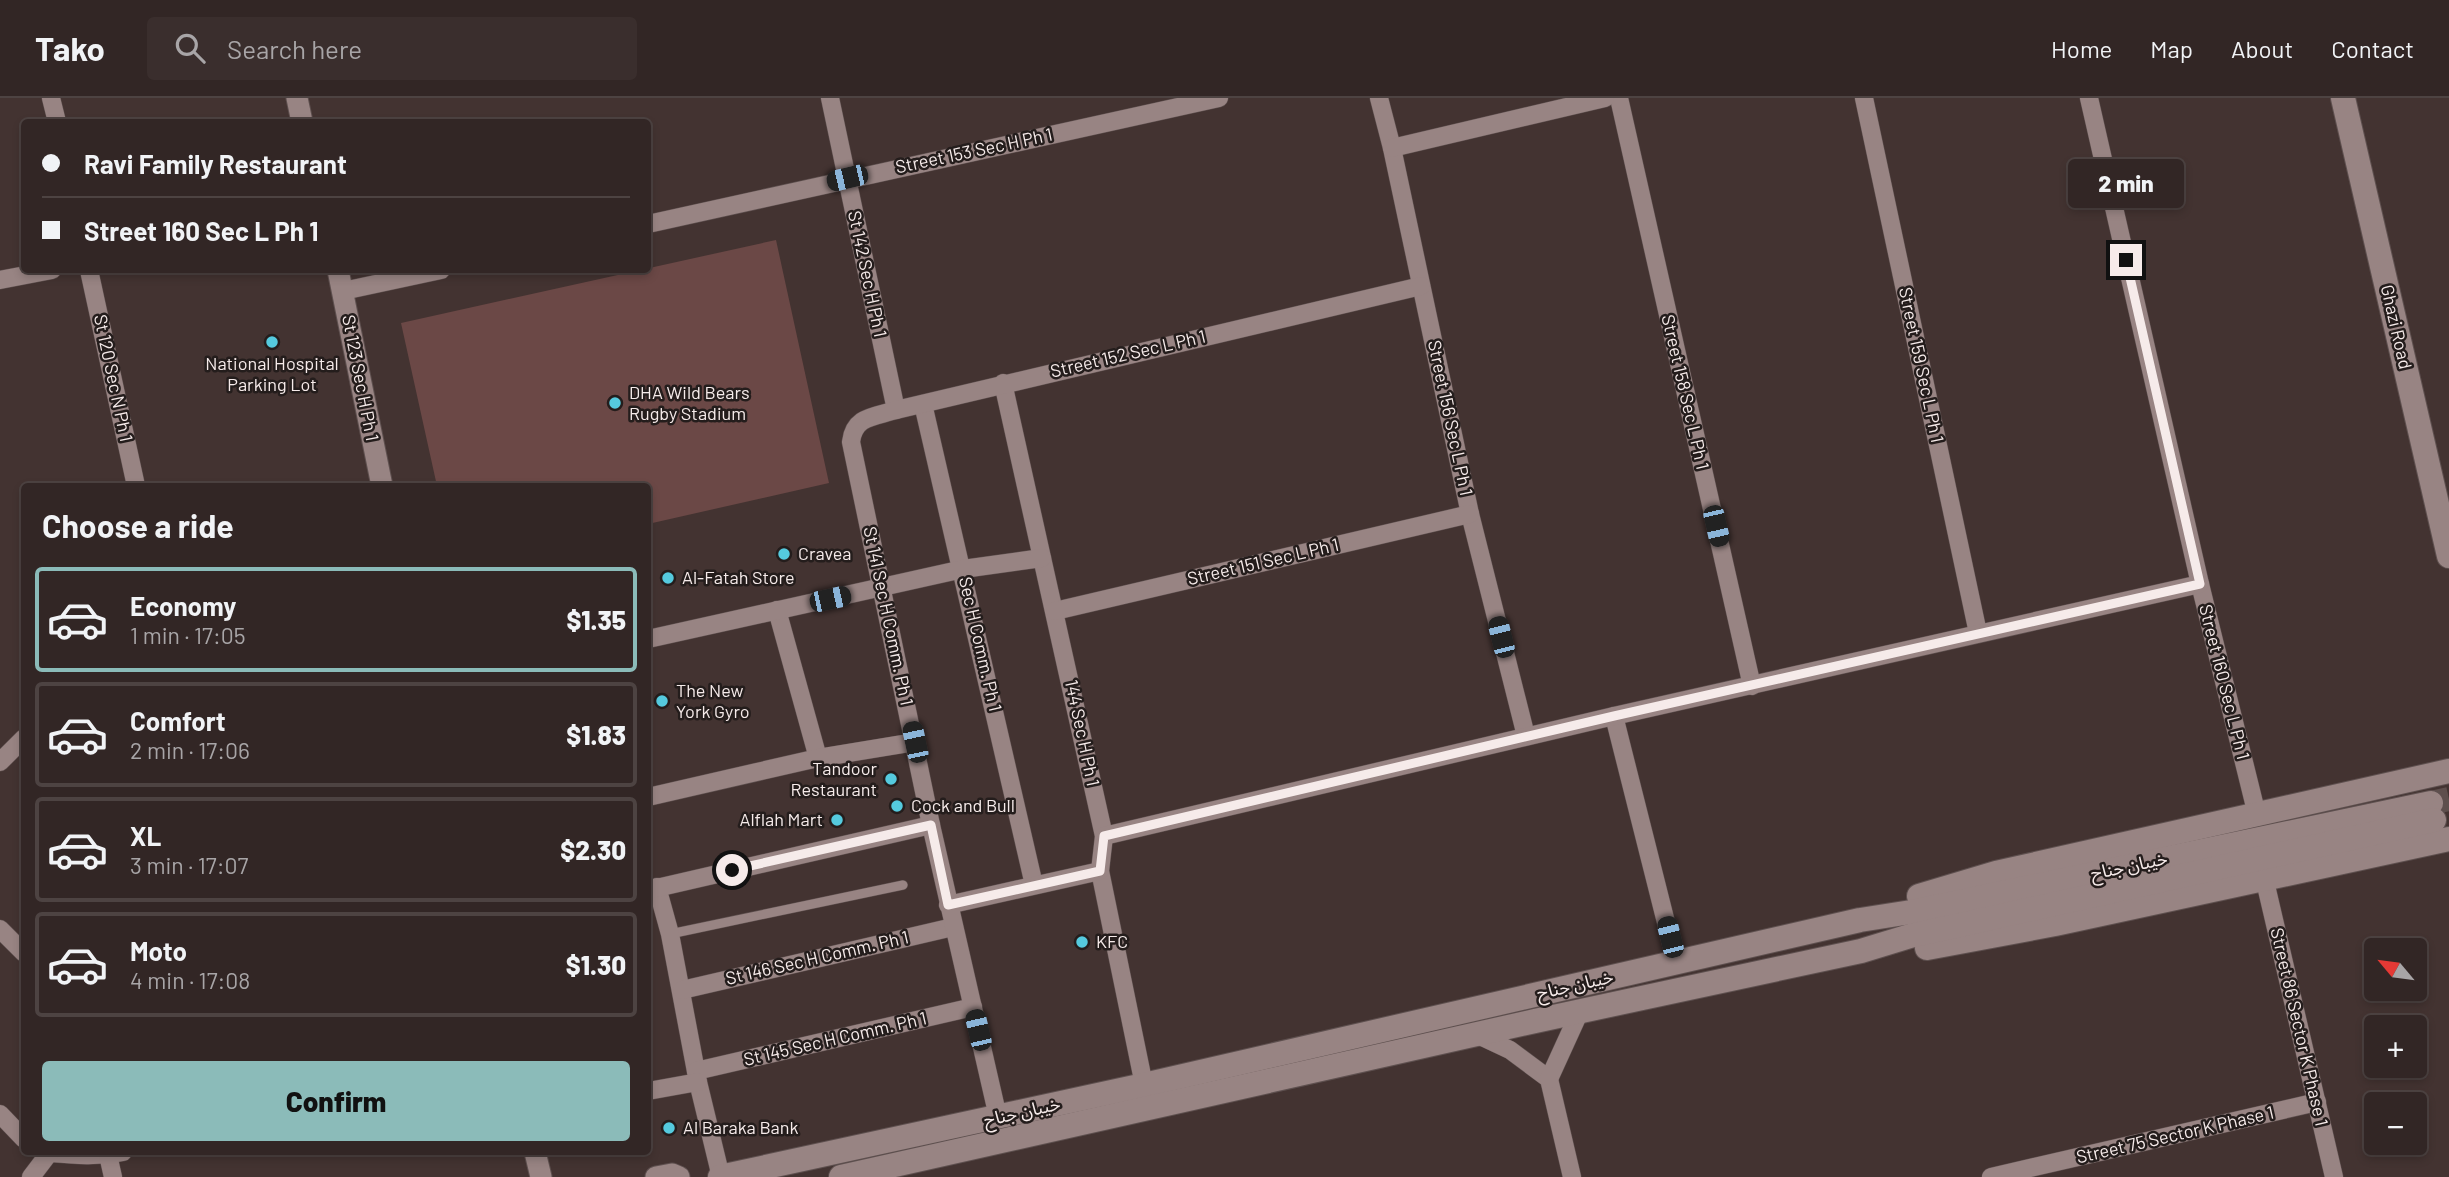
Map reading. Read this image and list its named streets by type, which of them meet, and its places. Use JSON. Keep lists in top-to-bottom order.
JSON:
{
  "streets": {
    "main road": ["Ghazi Road", "خیبان جناح"],
    "street": [
      "Street 153 Sec H Ph 1",
      "St 142 Sec H Ph 1",
      "Street 152 Sec L Ph 1",
      "Street 159 Sec L Ph 1",
      "St 120 Sec N Ph 1",
      "St 123 Sec H Ph 1",
      "Street 158 Sec L Ph 1",
      "Street 156 Sec L Ph 1",
      "Street 151 Sec L Ph 1",
      "St 141 Sec H Comm. Ph 1",
      "Sec H Comm. Ph 1",
      "Street 160 Sec L Ph 1",
      "144 Sec H Ph 1",
      "St 146 Sec H Comm. Ph 1",
      "Street 86 Sector K Phase 1",
      "St 145 Sec H Comm. Ph 1",
      "Street 75 Sector K Phase 1"
    ]
  },
  "crossings": [
    ["Street 153 Sec H Ph 1", "St 142 Sec H Ph 1"],
    ["St 142 Sec H Ph 1", "Street 152 Sec L Ph 1"],
    ["Street 152 Sec L Ph 1", "Street 156 Sec L Ph 1"],
    ["Street 152 Sec L Ph 1", "St 141 Sec H Comm. Ph 1"],
    ["Street 152 Sec L Ph 1", "Sec H Comm. Ph 1"],
    ["Street 152 Sec L Ph 1", "144 Sec H Ph 1"],
    ["Street 156 Sec L Ph 1", "Street 151 Sec L Ph 1"],
    ["Street 151 Sec L Ph 1", "144 Sec H Ph 1"],
    ["St 141 Sec H Comm. Ph 1", "خیبان جناح"],
    ["St 141 Sec H Comm. Ph 1", "St 146 Sec H Comm. Ph 1"],
    ["St 141 Sec H Comm. Ph 1", "St 145 Sec H Comm. Ph 1"],
    ["144 Sec H Ph 1", "خیبان جناح"],
    ["Street 86 Sector K Phase 1", "Street 75 Sector K Phase 1"]
  ],
  "places": [
    "National Hospital Parking Lot",
    "DHA Wild Bears Rugby Stadium",
    "Cravea",
    "Al-Fatah Store",
    "The New York Gyro",
    "Tandoor Restaurant",
    "Cock and Bull",
    "Alflah Mart",
    "KFC",
    "Al Baraka Bank"
  ],
  "north": "top left",
  "page": {
    "header": "Tako",
    "search": "Search here",
    "nav": [
      "Home",
      "Map",
      "About",
      "Contact"
    ],
    "banner": ["Ravi Family Restaurant", "Street 160 Sec L Ph 1"],
    "bubble": "2 min",
    "heading": "Choose a ride",
    "list": [
      {
        "name": "Economy",
        "note": "1 min · 17:05",
        "value": "$1.35"
      },
      {
        "name": "Comfort",
        "note": "2 min · 17:06",
        "value": "$1.83"
      },
      {
        "name": "XL",
        "note": "3 min · 17:07",
        "value": "$2.30"
      },
      {
        "name": "Moto",
        "note": "4 min · 17:08",
        "value": "$1.30"
      }
    ],
    "map_buttons": ["+", "−"],
    "buttons": "Confirm"
  }
}
